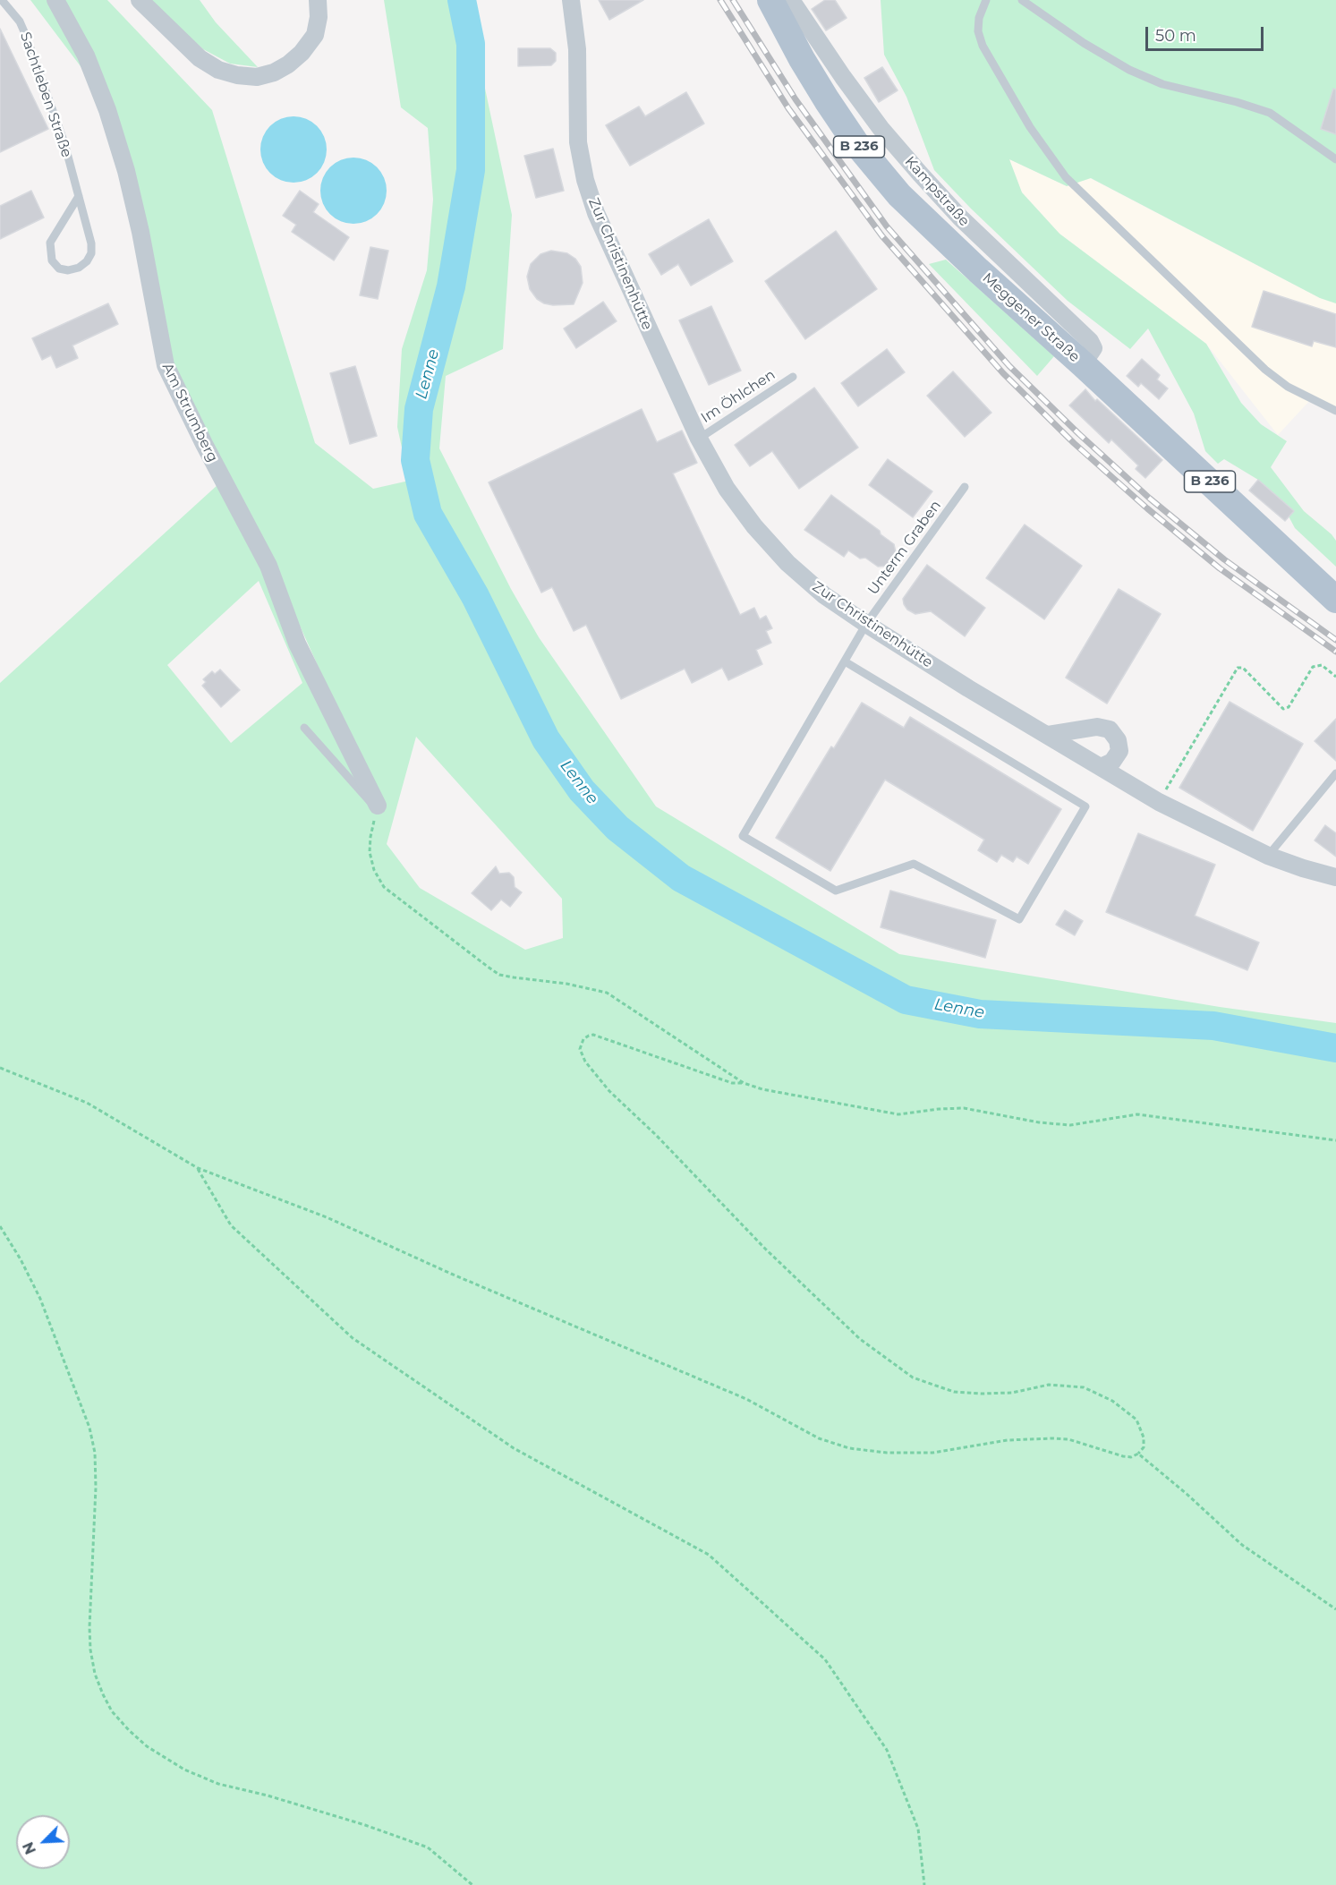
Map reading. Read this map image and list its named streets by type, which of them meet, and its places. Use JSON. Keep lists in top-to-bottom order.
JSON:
{
  "streets": {
    "main road": ["B 236", "Meggener Straße"],
    "street": ["Kampstraße", "Zur Christinenhütte", "Am Strumberg"],
    "lane": ["Sachtleben Straße", "Im Öhlchen", "Unterm Graben"]
  },
  "crossings": [
    ["Kampstraße", "Meggener Straße"],
    ["Zur Christinenhütte", "Im Öhlchen"],
    ["Zur Christinenhütte", "Unterm Graben"]
  ],
  "water": ["Lenne"],
  "scale_bar": "50 m",
  "north": "bottom left"
}
